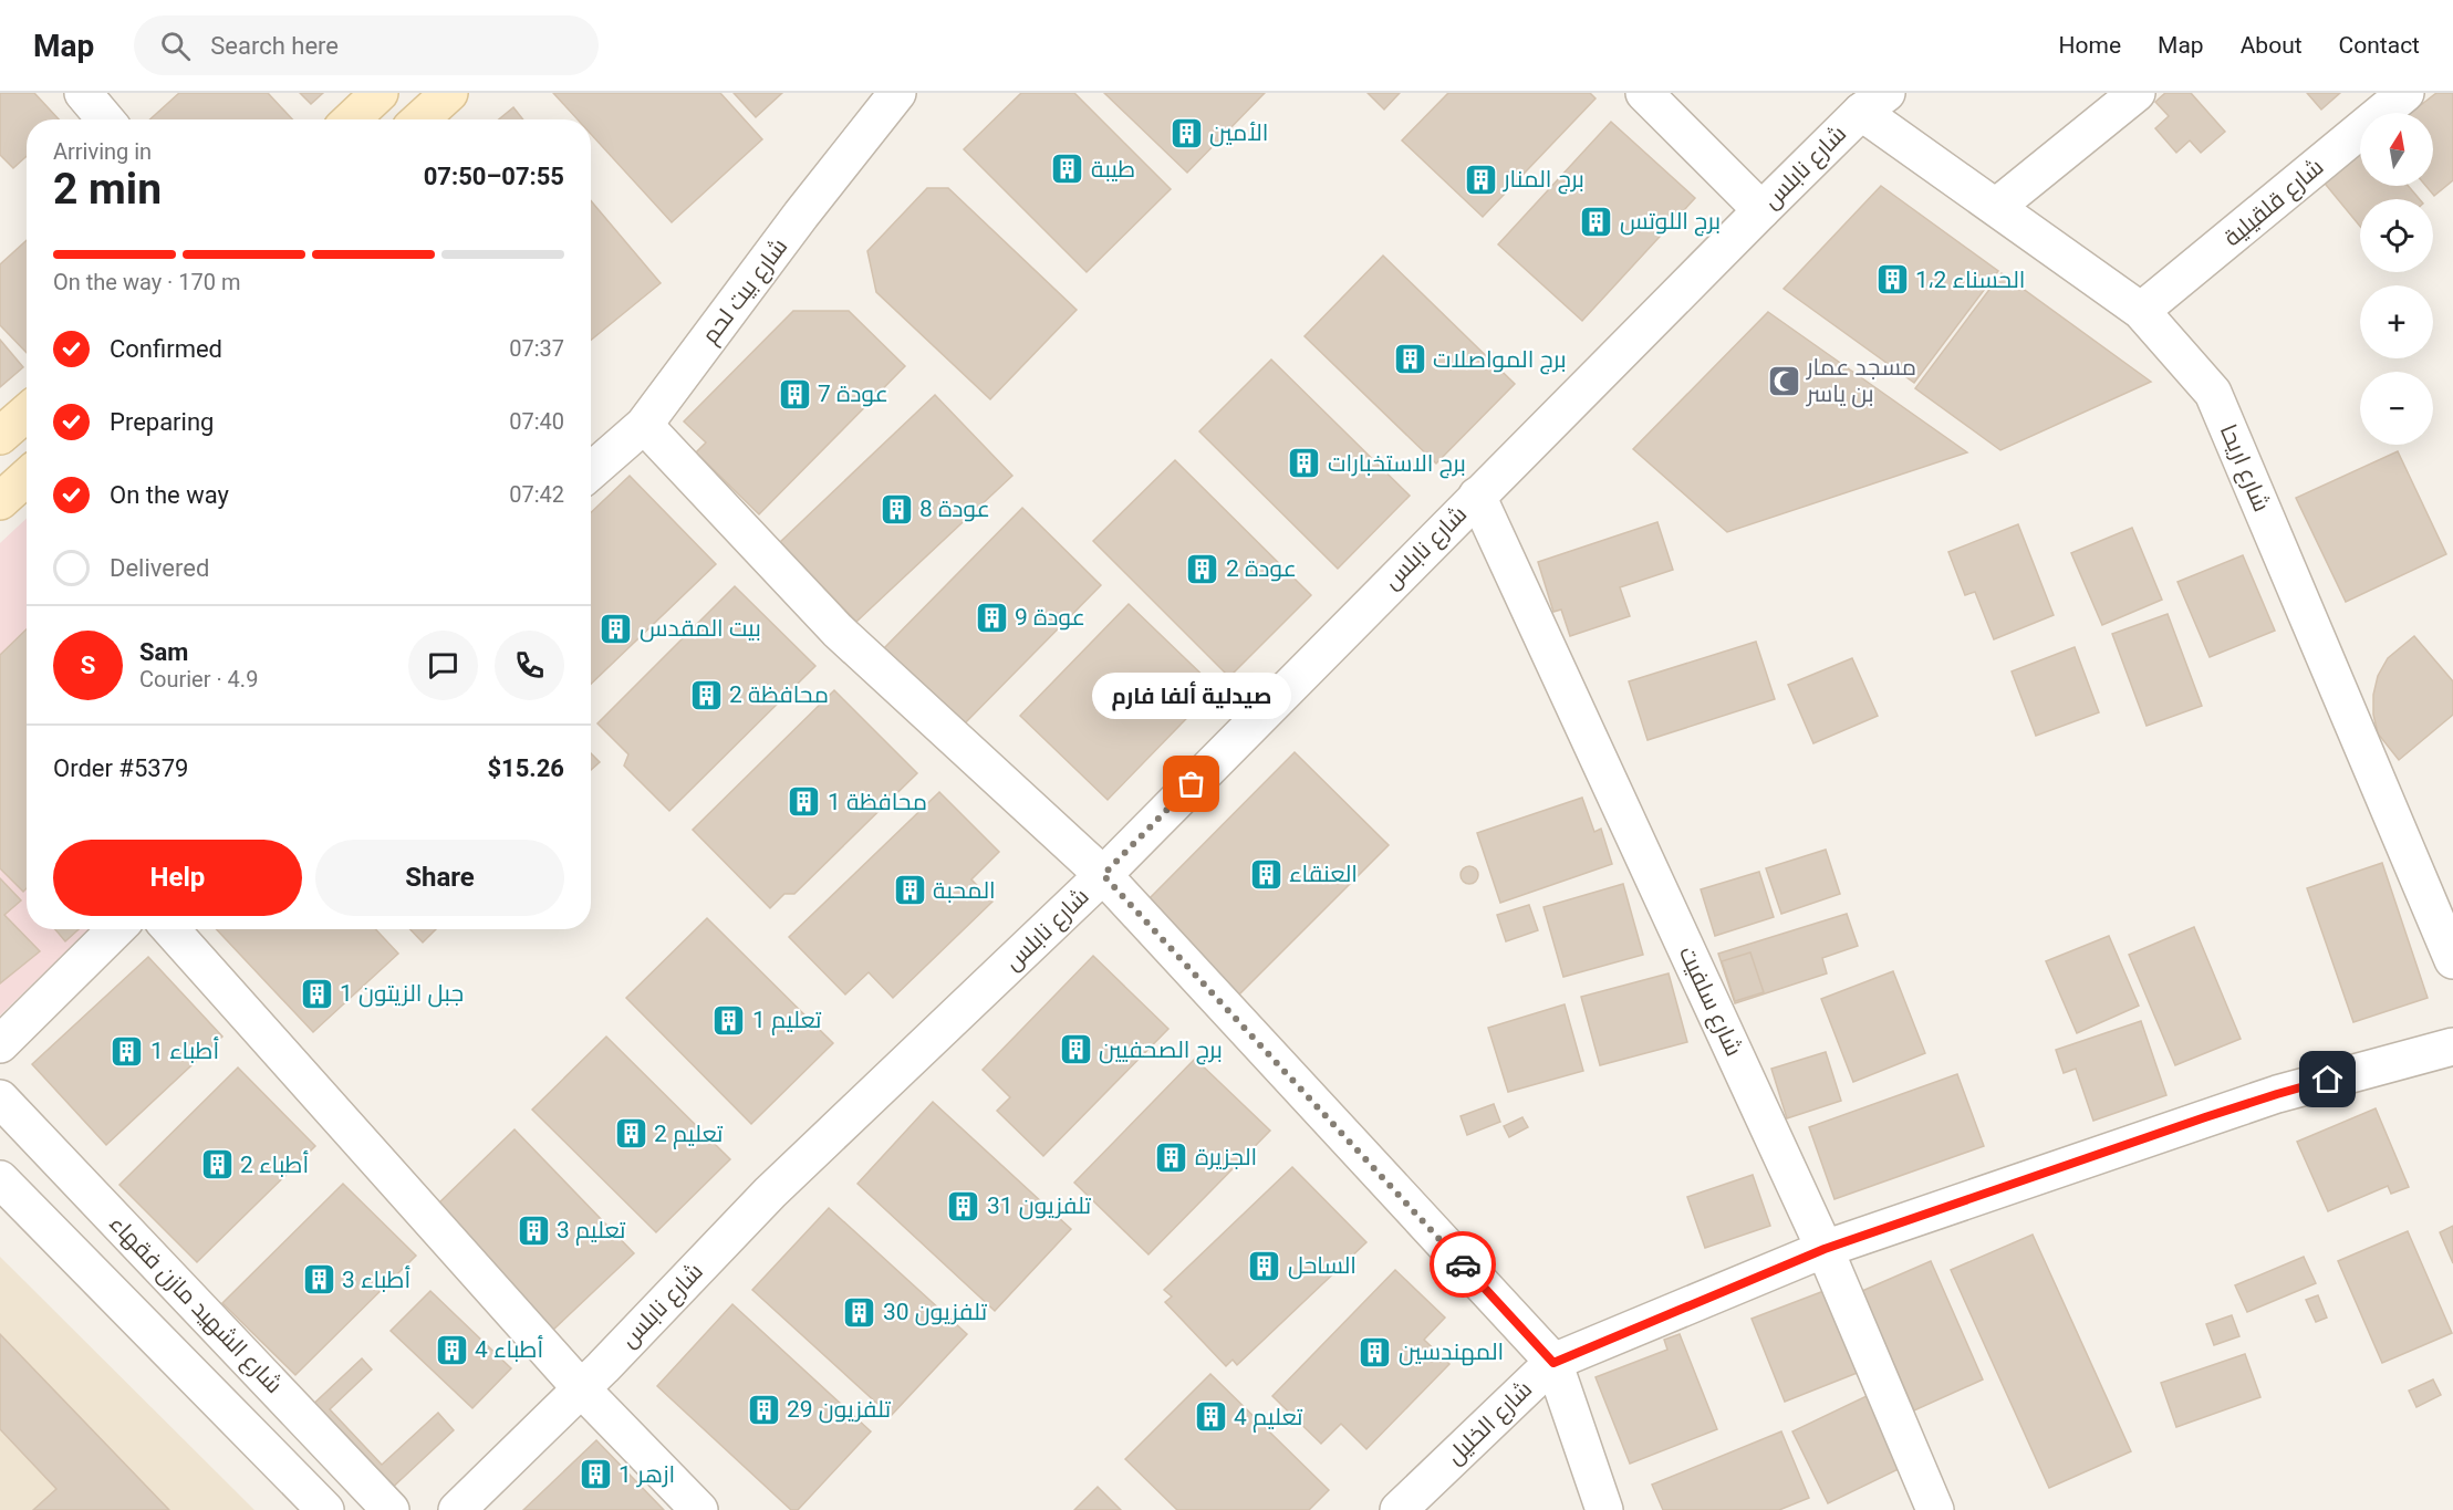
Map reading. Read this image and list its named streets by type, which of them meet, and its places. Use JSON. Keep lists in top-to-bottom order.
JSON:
{
  "streets": {
    "street": [
      "شارع نابلس",
      "شارع قلقيلية",
      "شارع بيت لحم",
      "شارع اريحا",
      "شارع سلفيت",
      "شارع الشهيد مازن فقهاء",
      "شارع الخليل"
    ]
  },
  "crossings": [
    ["شارع نابلس", "شارع اريحا"],
    ["شارع نابلس", "شارع سلفيت"],
    ["شارع قلقيلية", "شارع اريحا"],
    ["شارع سلفيت", "شارع الخليل"]
  ],
  "places": {
    "building": [
      "الأمين",
      "طيبة",
      "برج المنار",
      "برج اللوتس",
      "الحسناء 1،2",
      "برج المواصلات",
      "عودة 7",
      "برج الاستخبارات",
      "عودة 8",
      "عودة 2",
      "عودة 9",
      "بيت المقدس",
      "محافظة 2",
      "محافظة 1",
      "العنقاء",
      "المحبة",
      "جبل الزيتون 1",
      "تعليم 1",
      "برج الصحفيين",
      "أطباء 1",
      "تعليم 2",
      "الجزيرة",
      "أطباء 2",
      "تلفزيون 31",
      "تعليم 3",
      "الساحل",
      "أطباء 3",
      "تلفزيون 30",
      "أطباء 4",
      "المهندسين",
      "تلفزيون 29",
      "تعليم 4",
      "ازهر 1"
    ],
    "mosque": ["مسجد عمار بن ياسر"],
    "other": ["صيدلية ألفا فارم"]
  },
  "north": "top",
  "page": {
    "header": "Map",
    "search": "Search here",
    "nav": [
      "Home",
      "Map",
      "About",
      "Contact"
    ],
    "map_buttons": ["+", "−"],
    "heading": ["2 min", "Arriving in", "07:50–07:55"],
    "panel": [
      "Sam",
      "Courier · 4.9",
      "Order #5379",
      "$15.26"
    ],
    "bar": "On the way · 170 m",
    "list": [
      ["Confirmed", "07:37"],
      ["Preparing", "07:40"],
      ["On the way", "07:42"],
      "Delivered"
    ],
    "round": "S",
    "bubble": "صيدلية ألفا فارم",
    "buttons": ["Help", "Share"]
  }
}
